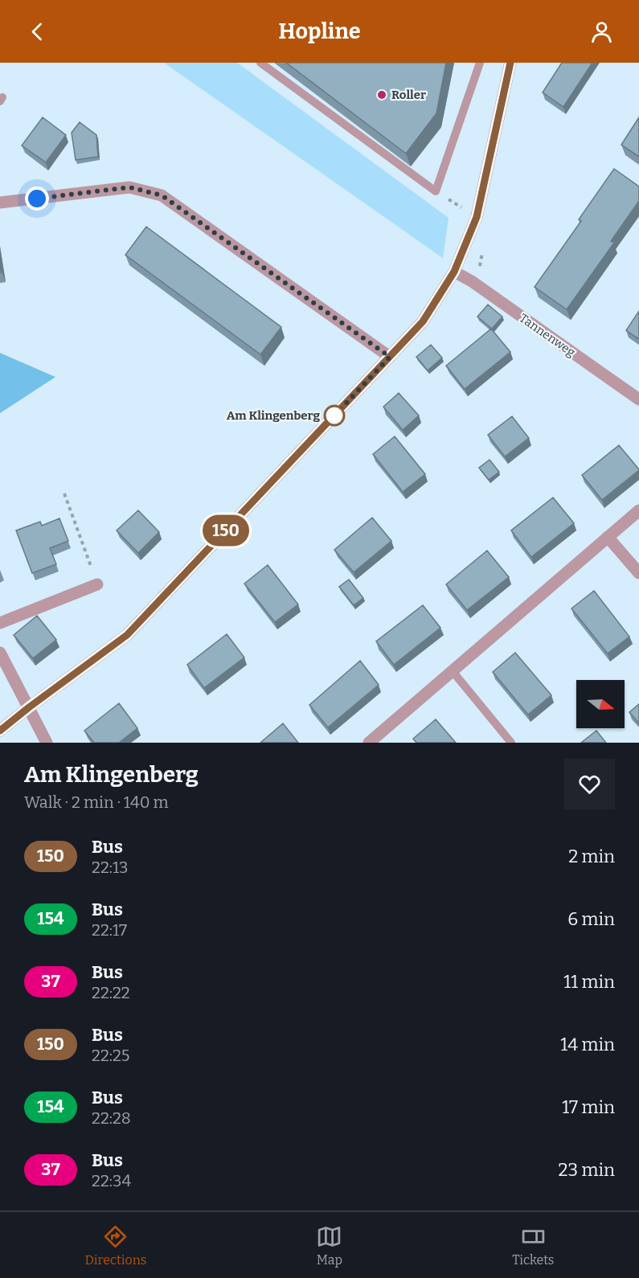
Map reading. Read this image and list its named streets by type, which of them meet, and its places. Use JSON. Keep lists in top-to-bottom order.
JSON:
{
  "streets": {
    "street": ["Tannenweg"]
  },
  "places": ["Roller", "Am Klingenberg"],
  "lines": ["bus line 150"],
  "north": "right",
  "page": {
    "header": "Hopline",
    "on_map": "150",
    "heading": ["Am Klingenberg", "Walk · 2 min · 140 m"],
    "list": [
      {
        "mark": "150",
        "name": "Bus",
        "note": "22:13",
        "value": "2 min"
      },
      {
        "mark": "154",
        "name": "Bus",
        "note": "22:17",
        "value": "6 min"
      },
      {
        "mark": "37",
        "name": "Bus",
        "note": "22:22",
        "value": "11 min"
      },
      {
        "mark": "150",
        "name": "Bus",
        "note": "22:25",
        "value": "14 min"
      },
      {
        "mark": "154",
        "name": "Bus",
        "note": "22:28",
        "value": "17 min"
      },
      {
        "mark": "37",
        "name": "Bus",
        "note": "22:34",
        "value": "23 min"
      }
    ],
    "tabs": ["Directions", "Map", "Tickets"]
  }
}
